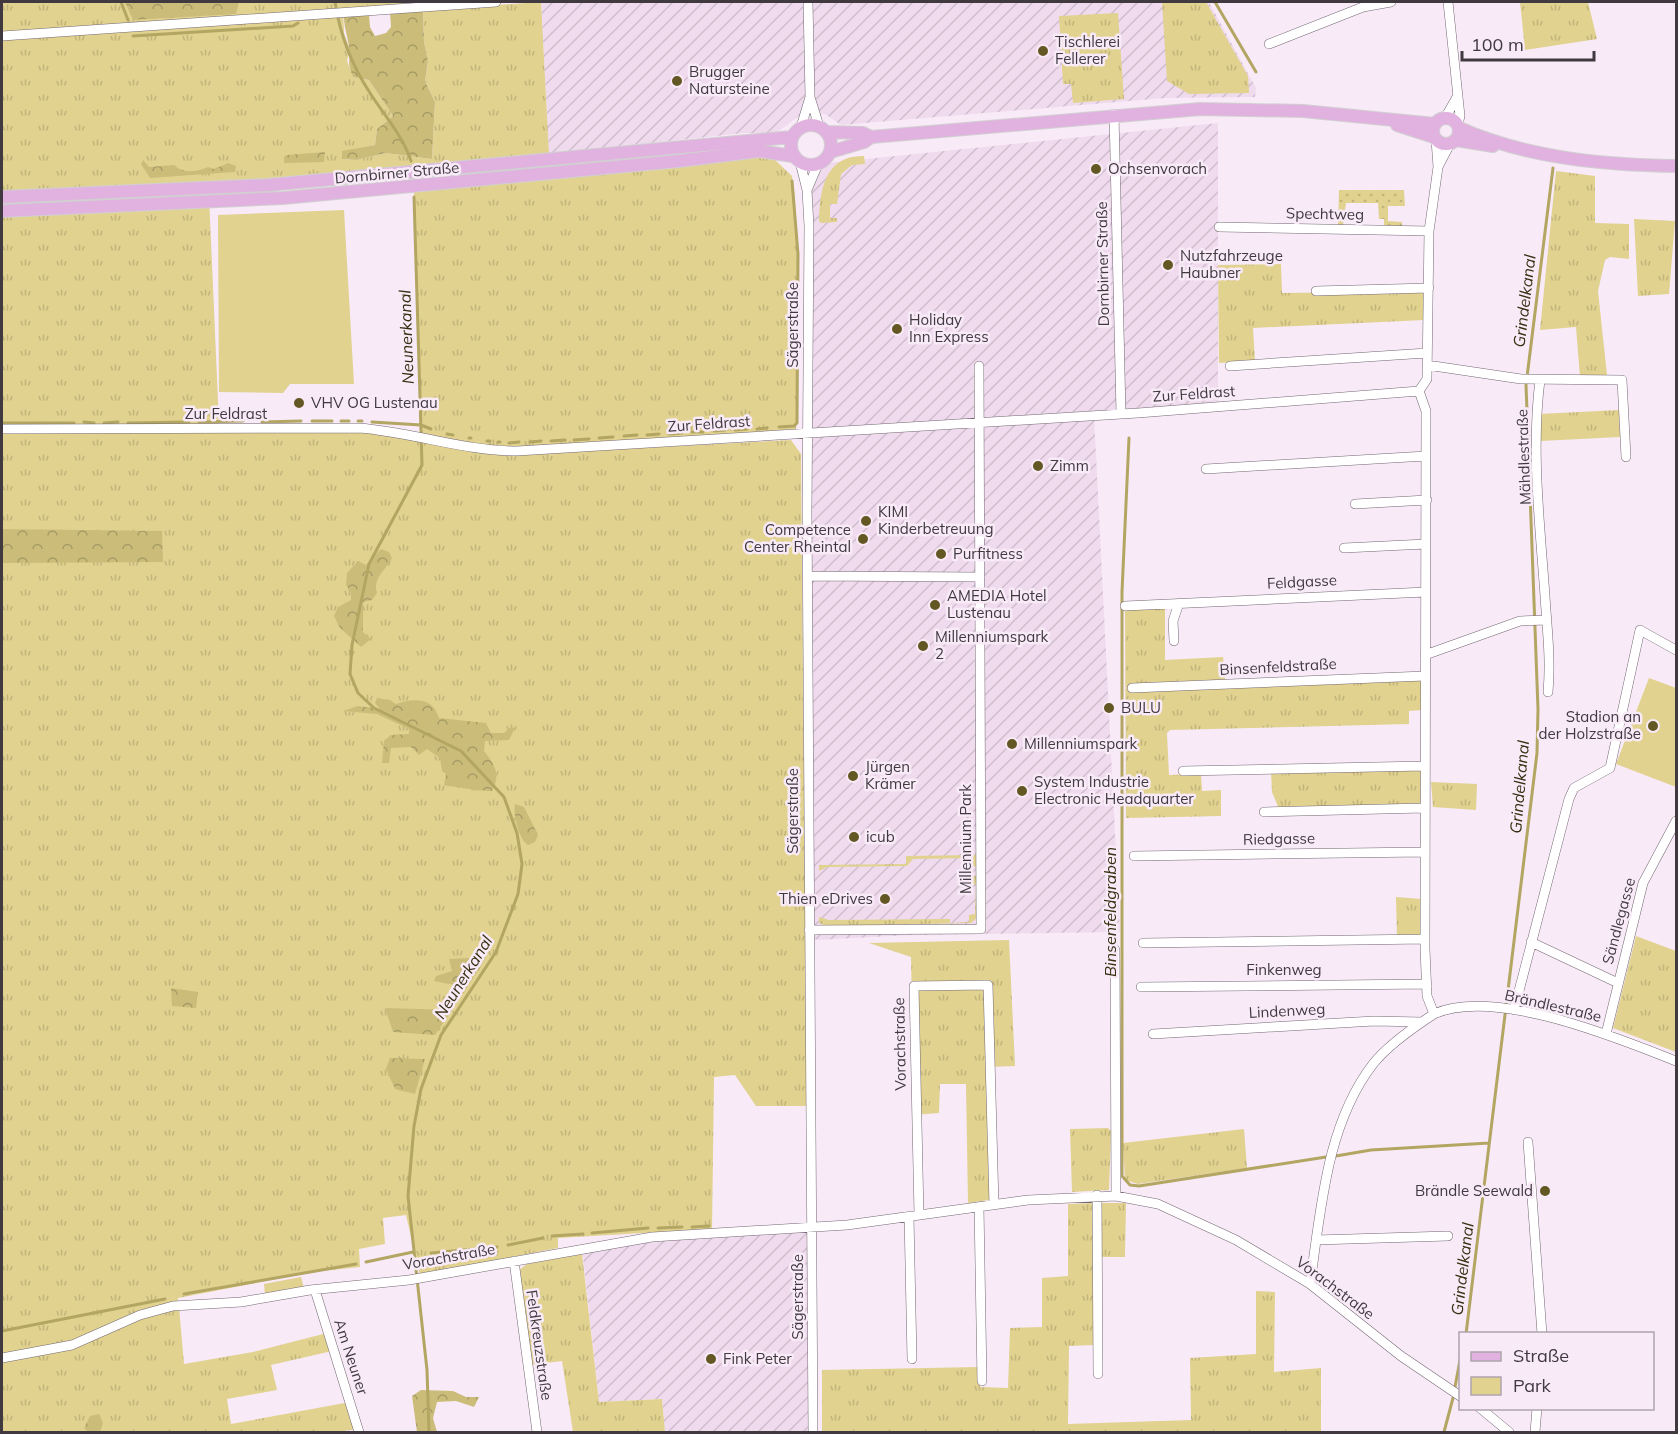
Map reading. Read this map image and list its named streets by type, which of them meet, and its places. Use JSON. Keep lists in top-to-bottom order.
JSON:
{
  "streets": {
    "main road": ["Dornbirner Straße"],
    "street": [
      "Spechtweg",
      "Sägerstraße",
      "Zur Feldrast",
      "Mähdlestraße",
      "Feldgasse",
      "Binsenfeldstraße",
      "Millennium Park",
      "Riedgasse",
      "Sändlegasse",
      "Finkenweg",
      "Brändlestraße",
      "Lindenweg",
      "Vorachstraße",
      "Feldkreuzstraße",
      "Am Neuner"
    ]
  },
  "crossings": [
    ["Dornbirner Straße", "Sägerstraße"],
    ["Dornbirner Straße", "Zur Feldrast"],
    ["Sägerstraße", "Zur Feldrast"],
    ["Sägerstraße", "Millennium Park"],
    ["Sägerstraße", "Vorachstraße"],
    ["Zur Feldrast", "Millennium Park"],
    ["Sändlegasse", "Brändlestraße"],
    ["Brändlestraße", "Lindenweg"],
    ["Brändlestraße", "Vorachstraße"],
    ["Vorachstraße", "Feldkreuzstraße"],
    ["Vorachstraße", "Am Neuner"]
  ],
  "water": ["Grindelkanal", "Neunerkanal", "Binsenfeldgraben"],
  "places": [
    "Tischlerei Fellerer",
    "Brugger Natursteine",
    "Ochsenvorach",
    "Nutzfahrzeuge Haubner",
    "Holiday Inn Express",
    "VHV OG Lustenau",
    "Zimm",
    "KIMI Kinderbetreuung",
    "Competence Center Rheintal",
    "Purfitness",
    "AMEDIA Hotel Lustenau",
    "Millenniumspark 2",
    "BULU",
    "Stadion an der Holzstraße",
    "Millenniumspark",
    "Jürgen Krämer",
    "System Industrie Electronic Headquarter",
    "icub",
    "Thien eDrives",
    "Brändle Seewald",
    "Fink Peter"
  ],
  "legend": ["Straße", "Park"],
  "scale_bar": "100 m"
}
